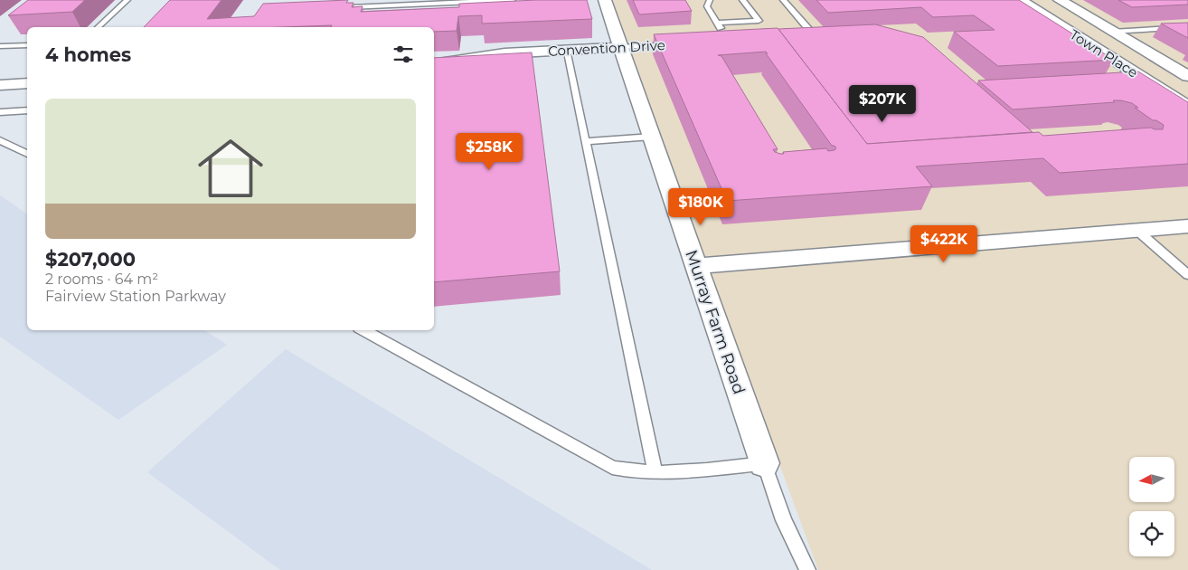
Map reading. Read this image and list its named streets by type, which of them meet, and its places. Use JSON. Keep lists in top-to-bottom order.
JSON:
{
  "streets": {
    "street": ["Convention Drive", "Town Place", "Murray Farm Road"]
  },
  "crossings": [
    ["Convention Drive", "Murray Farm Road"]
  ],
  "north": "left",
  "page": {
    "heading": "4 homes",
    "list": [
      {
        "name": "$207,000",
        "note": "2 rooms · 64 m² · Fairview Station Parkway"
      }
    ],
    "price": [
      "$207K",
      "$258K",
      "$180K",
      "$422K"
    ]
  }
}
